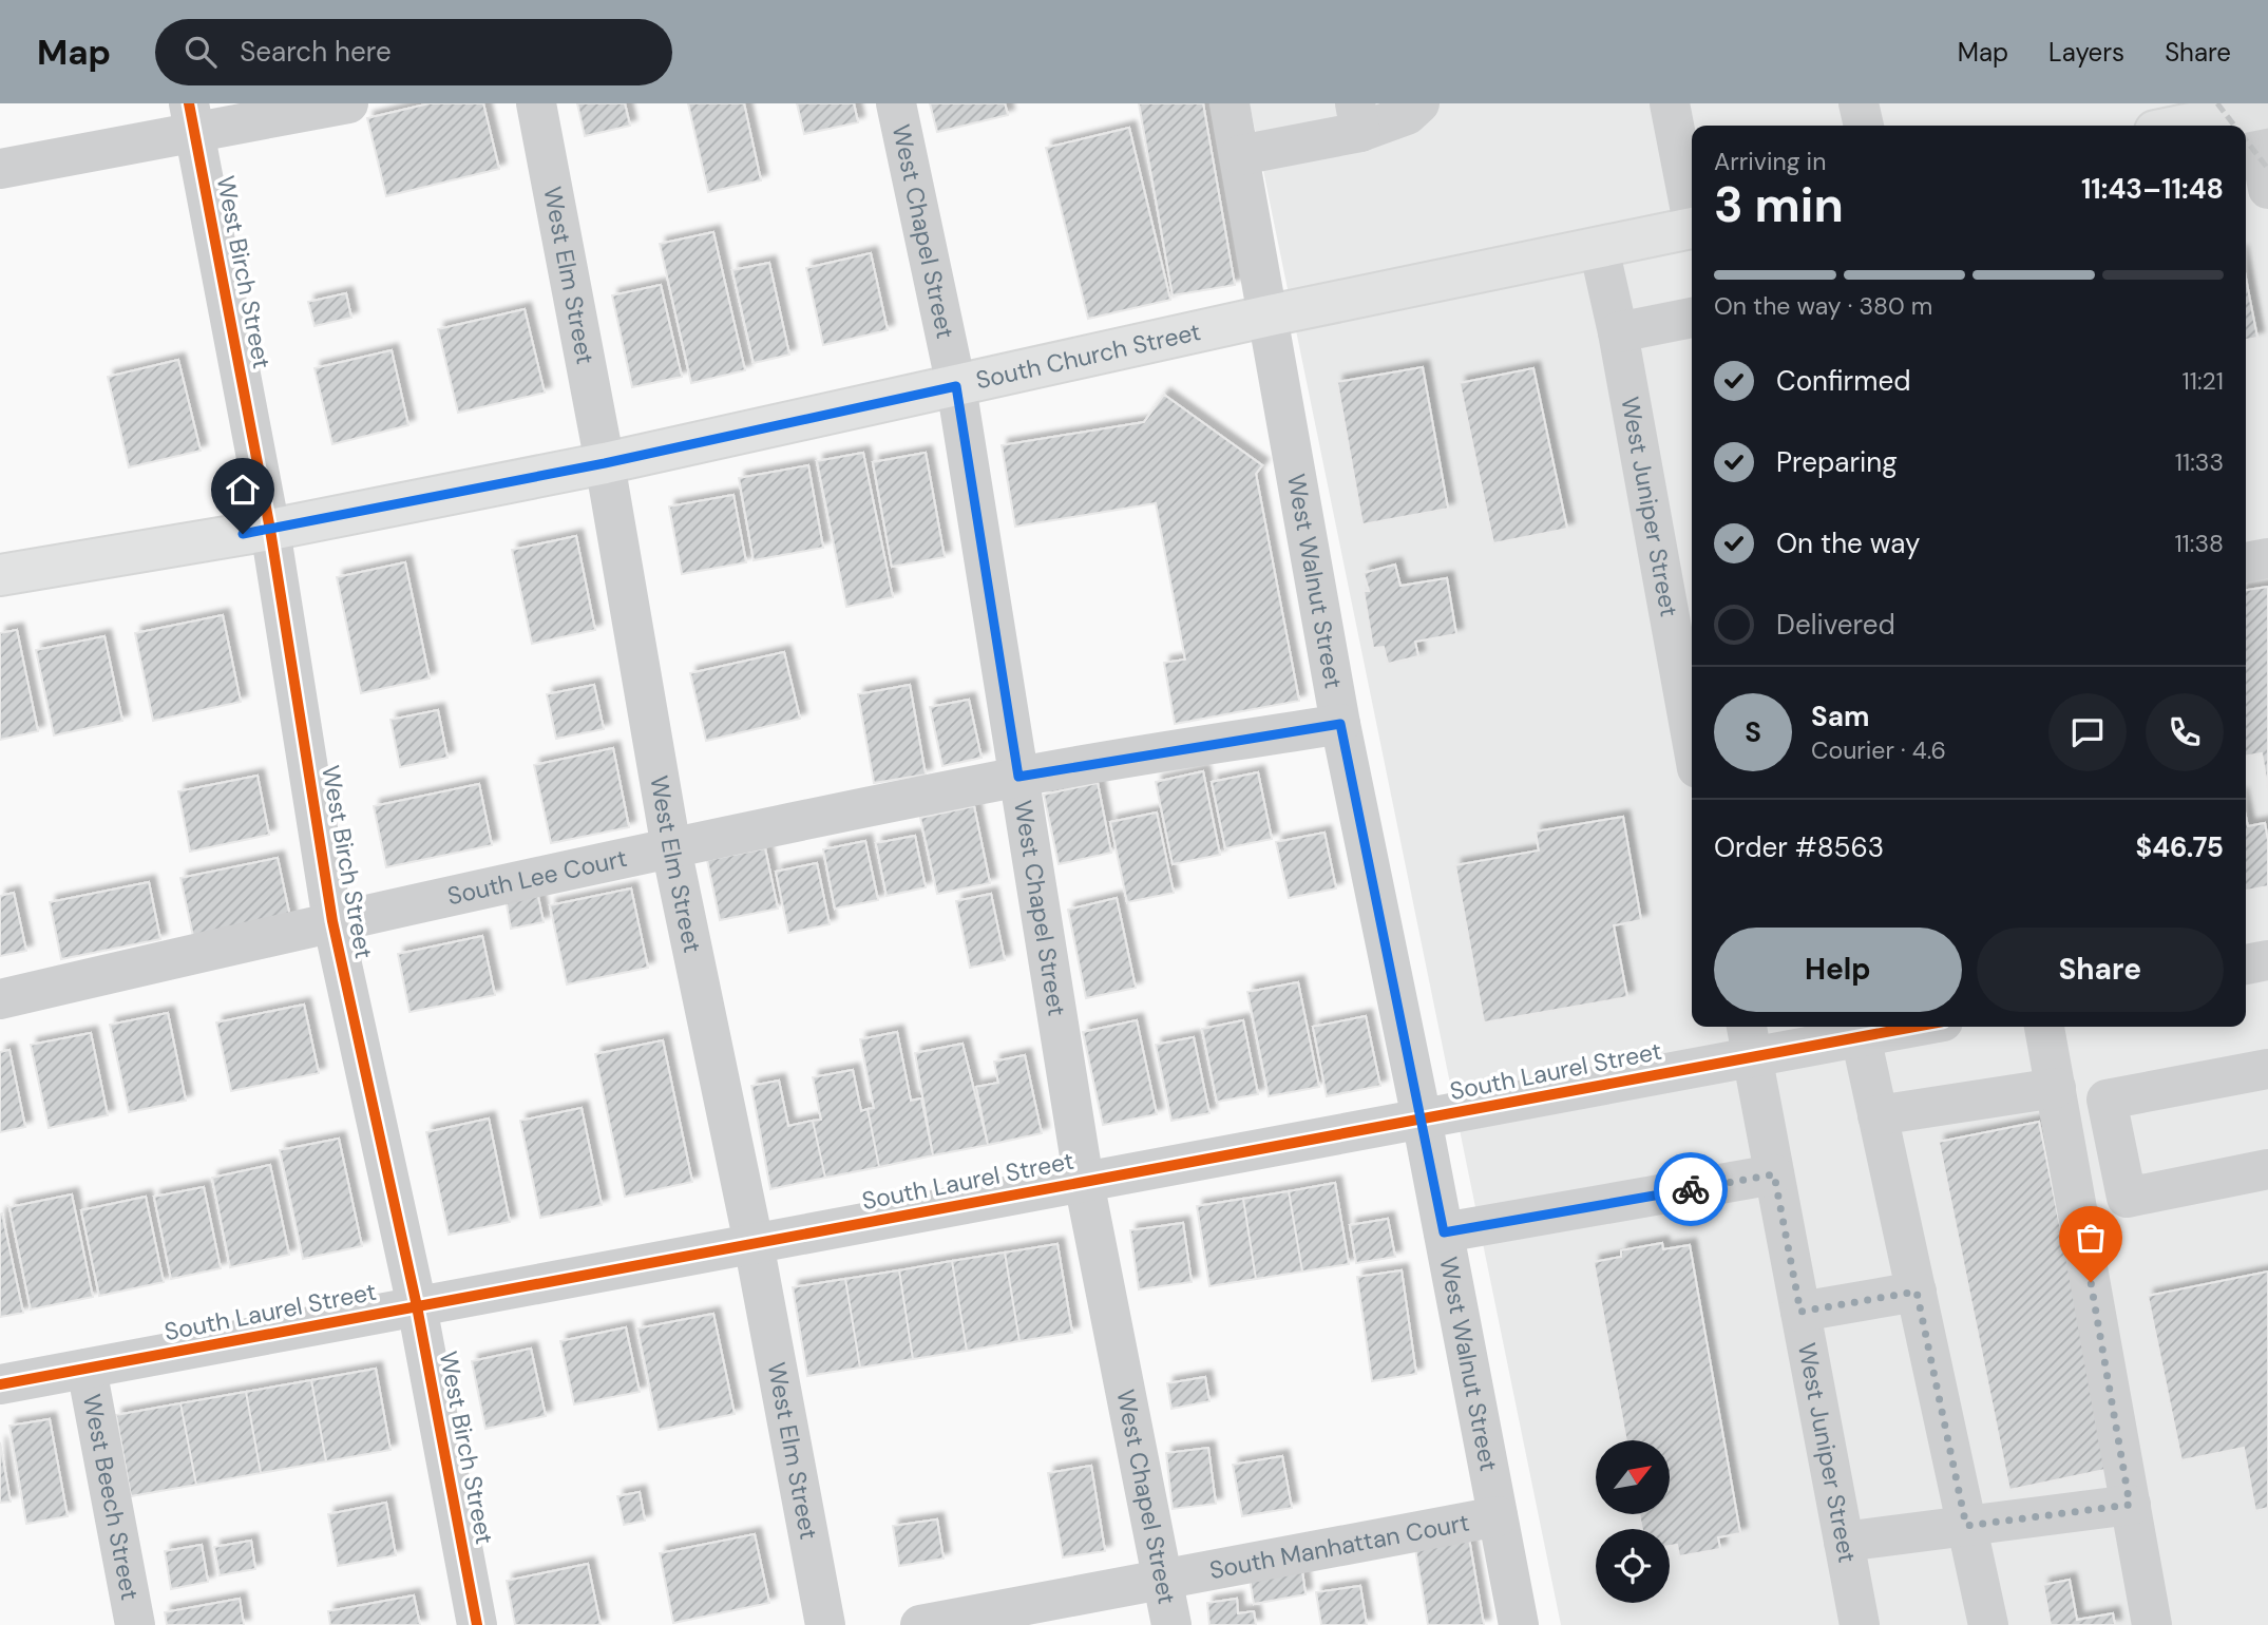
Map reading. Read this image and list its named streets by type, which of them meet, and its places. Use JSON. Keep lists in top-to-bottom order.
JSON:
{
  "streets": {
    "highway": ["South Church Street"],
    "street": [
      "West Chapel Street",
      "West Birch Street",
      "West Elm Street",
      "West Juniper Street",
      "West Walnut Street",
      "South Lee Court",
      "South Laurel Street",
      "West Beech Street",
      "South Manhattan Court"
    ]
  },
  "crossings": [
    ["West Chapel Street", "South Church Street"],
    ["West Chapel Street", "South Lee Court"],
    ["West Chapel Street", "South Laurel Street"],
    ["West Chapel Street", "South Manhattan Court"],
    ["West Birch Street", "South Church Street"],
    ["West Birch Street", "South Lee Court"],
    ["West Birch Street", "South Laurel Street"],
    ["West Elm Street", "South Church Street"],
    ["West Elm Street", "South Lee Court"],
    ["West Elm Street", "South Laurel Street"],
    ["South Church Street", "West Juniper Street"],
    ["South Church Street", "West Walnut Street"],
    ["West Juniper Street", "South Laurel Street"],
    ["West Walnut Street", "South Lee Court"],
    ["West Walnut Street", "South Laurel Street"],
    ["West Walnut Street", "South Manhattan Court"],
    ["South Laurel Street", "West Beech Street"]
  ],
  "north": "top right",
  "page": {
    "header": "Map",
    "search": "Search here",
    "nav": ["Map", "Layers", "Share"],
    "heading": ["3 min", "Arriving in", "11:43–11:48"],
    "panel": [
      "Sam",
      "Courier · 4.6",
      "Order #8563",
      "$46.75"
    ],
    "bar": "On the way · 380 m",
    "list": [
      ["Confirmed", "11:21"],
      ["Preparing", "11:33"],
      ["On the way", "11:38"],
      "Delivered"
    ],
    "round": "S",
    "buttons": ["Help", "Share"]
  }
}
